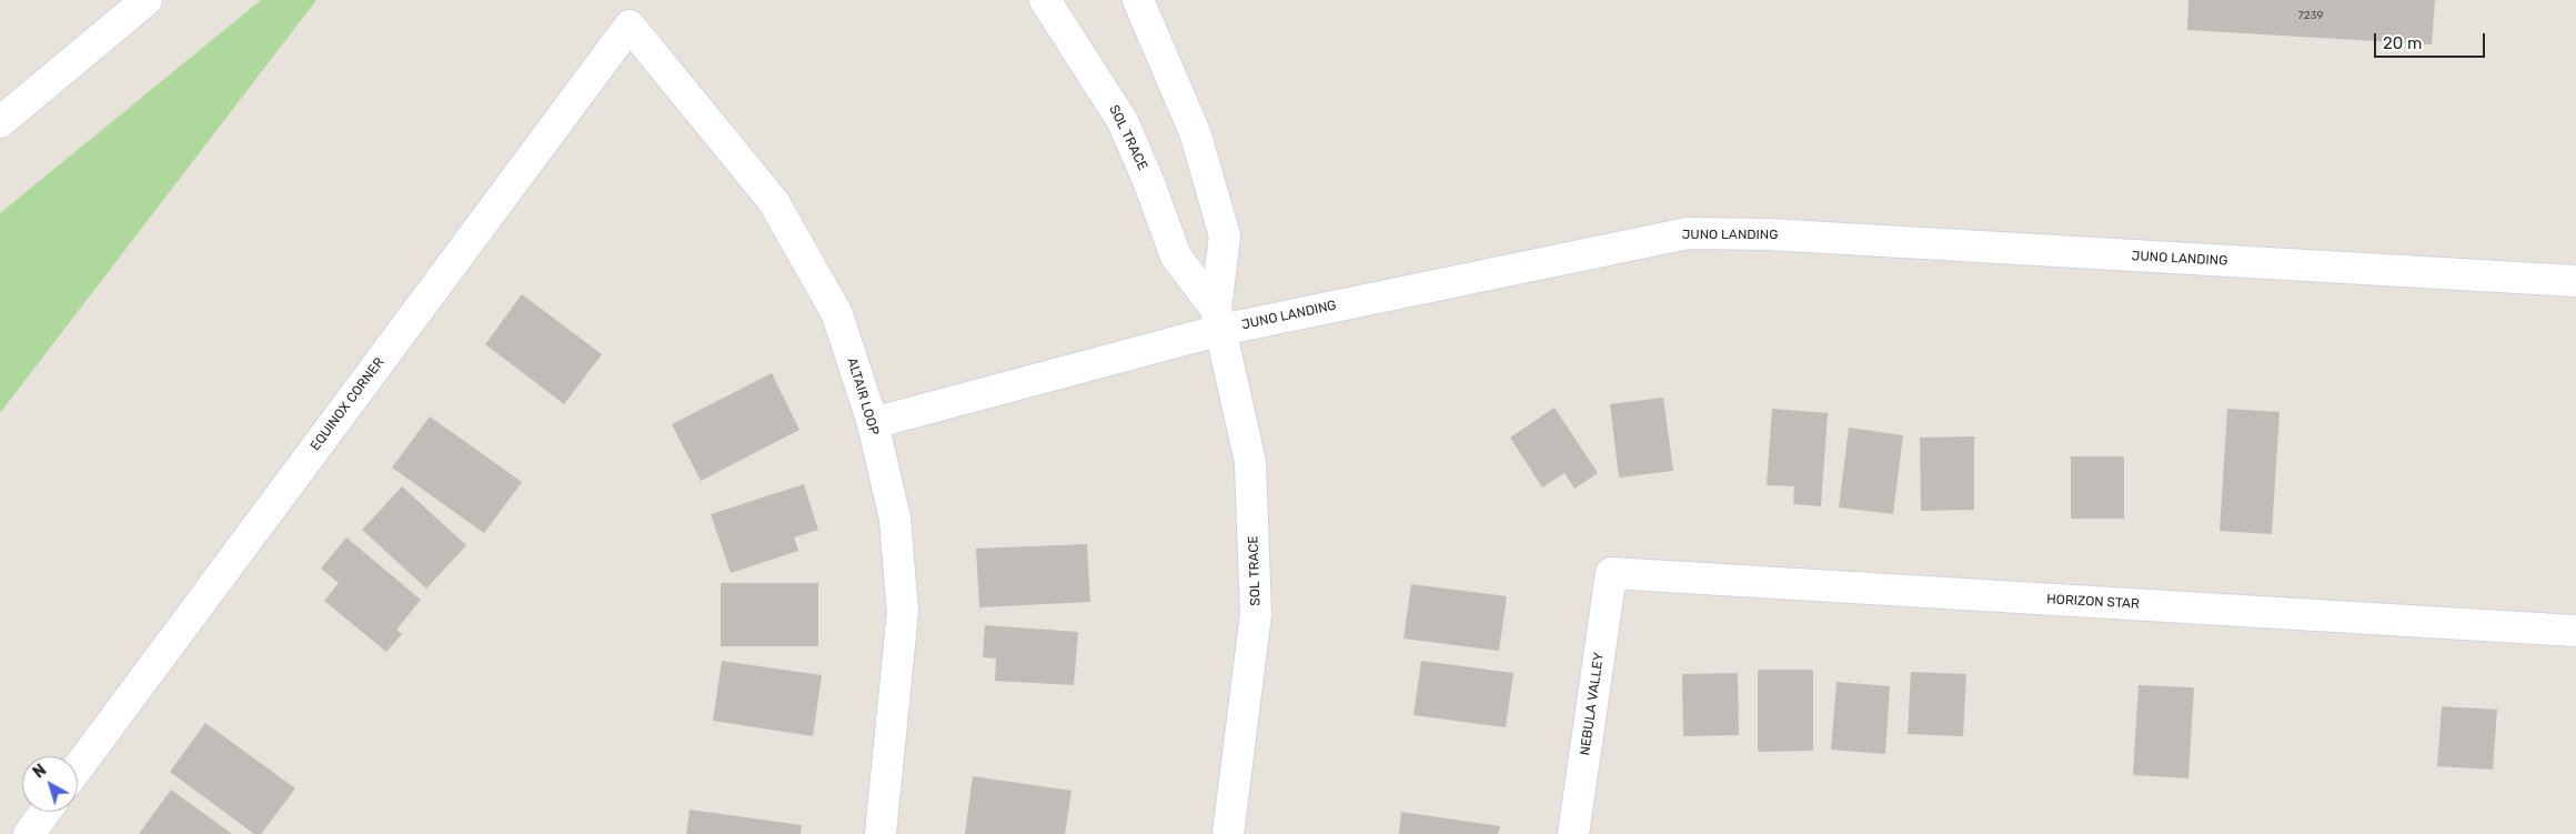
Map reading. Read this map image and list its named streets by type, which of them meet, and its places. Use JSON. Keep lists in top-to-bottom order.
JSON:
{
  "streets": {
    "street": [
      "SOL TRACE",
      "JUNO LANDING",
      "ALTAIR LOOP",
      "EQUINOX CORNER",
      "HORIZON STAR",
      "NEBULA VALLEY"
    ]
  },
  "crossings": [
    ["SOL TRACE", "JUNO LANDING"],
    ["JUNO LANDING", "ALTAIR LOOP"],
    ["ALTAIR LOOP", "EQUINOX CORNER"],
    ["HORIZON STAR", "NEBULA VALLEY"]
  ],
  "house_numbers": ["7239"],
  "scale_bar": "20 m",
  "north": "top left"
}
